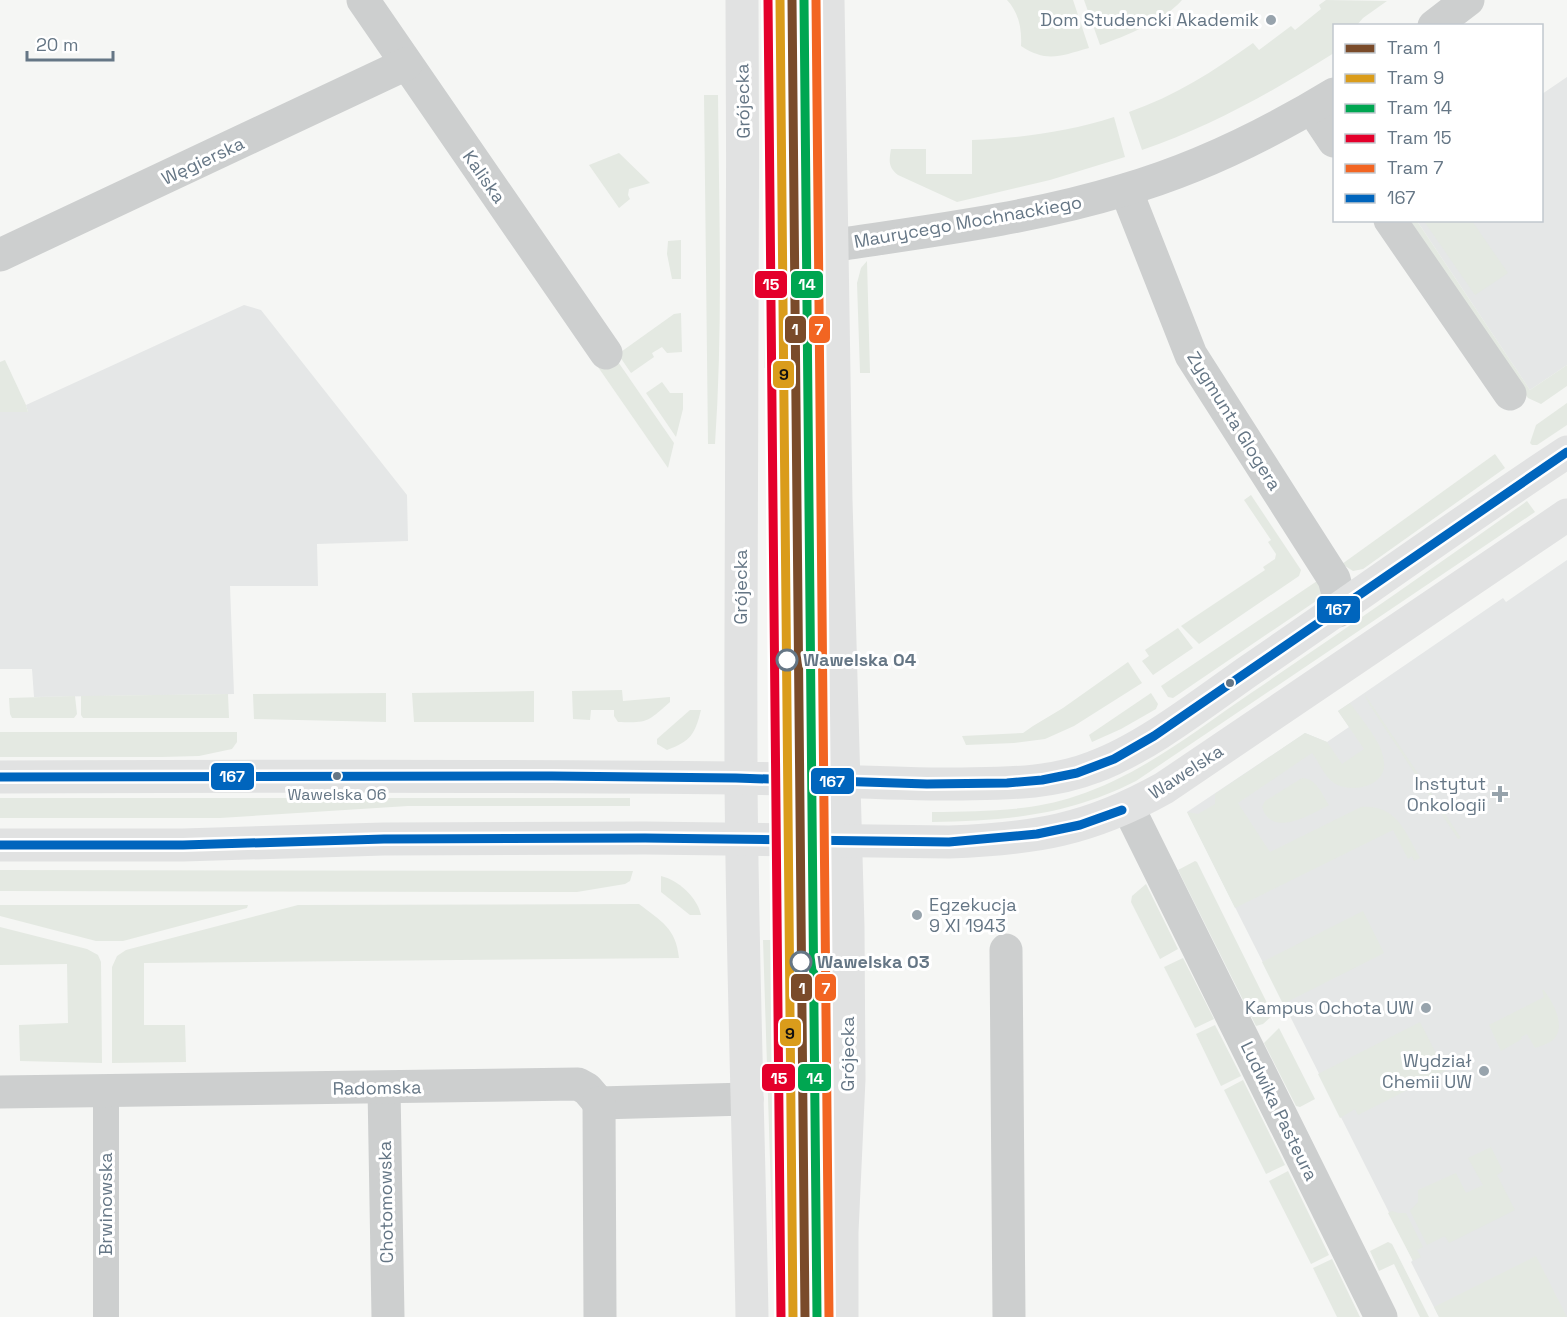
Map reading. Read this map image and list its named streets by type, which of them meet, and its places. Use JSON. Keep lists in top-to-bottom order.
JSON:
{
  "streets": {
    "main road": ["Grójecka", "Wawelska"],
    "street": [
      "Węgierska",
      "Kaliska",
      "Maurycego Mochnackiego",
      "Zygmunta Glogera",
      "Radomska",
      "Ludwika Pasteura",
      "Chotomowska",
      "Brwinowska"
    ]
  },
  "crossings": [
    ["Grójecka", "Maurycego Mochnackiego"],
    ["Grójecka", "Wawelska"],
    ["Węgierska", "Kaliska"],
    ["Maurycego Mochnackiego", "Zygmunta Glogera"],
    ["Wawelska", "Ludwika Pasteura"],
    ["Radomska", "Chotomowska"],
    ["Radomska", "Brwinowska"]
  ],
  "places": {
    "other": [
      "Dom Studencki Akademik",
      "Wawelska 04",
      "Wawelska 06",
      "Egzekucja 9 XI 1943",
      "Wawelska 03",
      "Kampus Ochota UW",
      "Wydział Chemii UW"
    ],
    "health": ["Instytut Onkologii"]
  },
  "lines": [
    "tram line 1",
    "tram line 9",
    "tram line 14",
    "tram line 15",
    "tram line 7",
    "transit line 167"
  ],
  "legend": [
    "Tram 1",
    "Tram 9",
    "Tram 14",
    "Tram 15",
    "Tram 7",
    "167"
  ],
  "scale_bar": "20 m"
}
